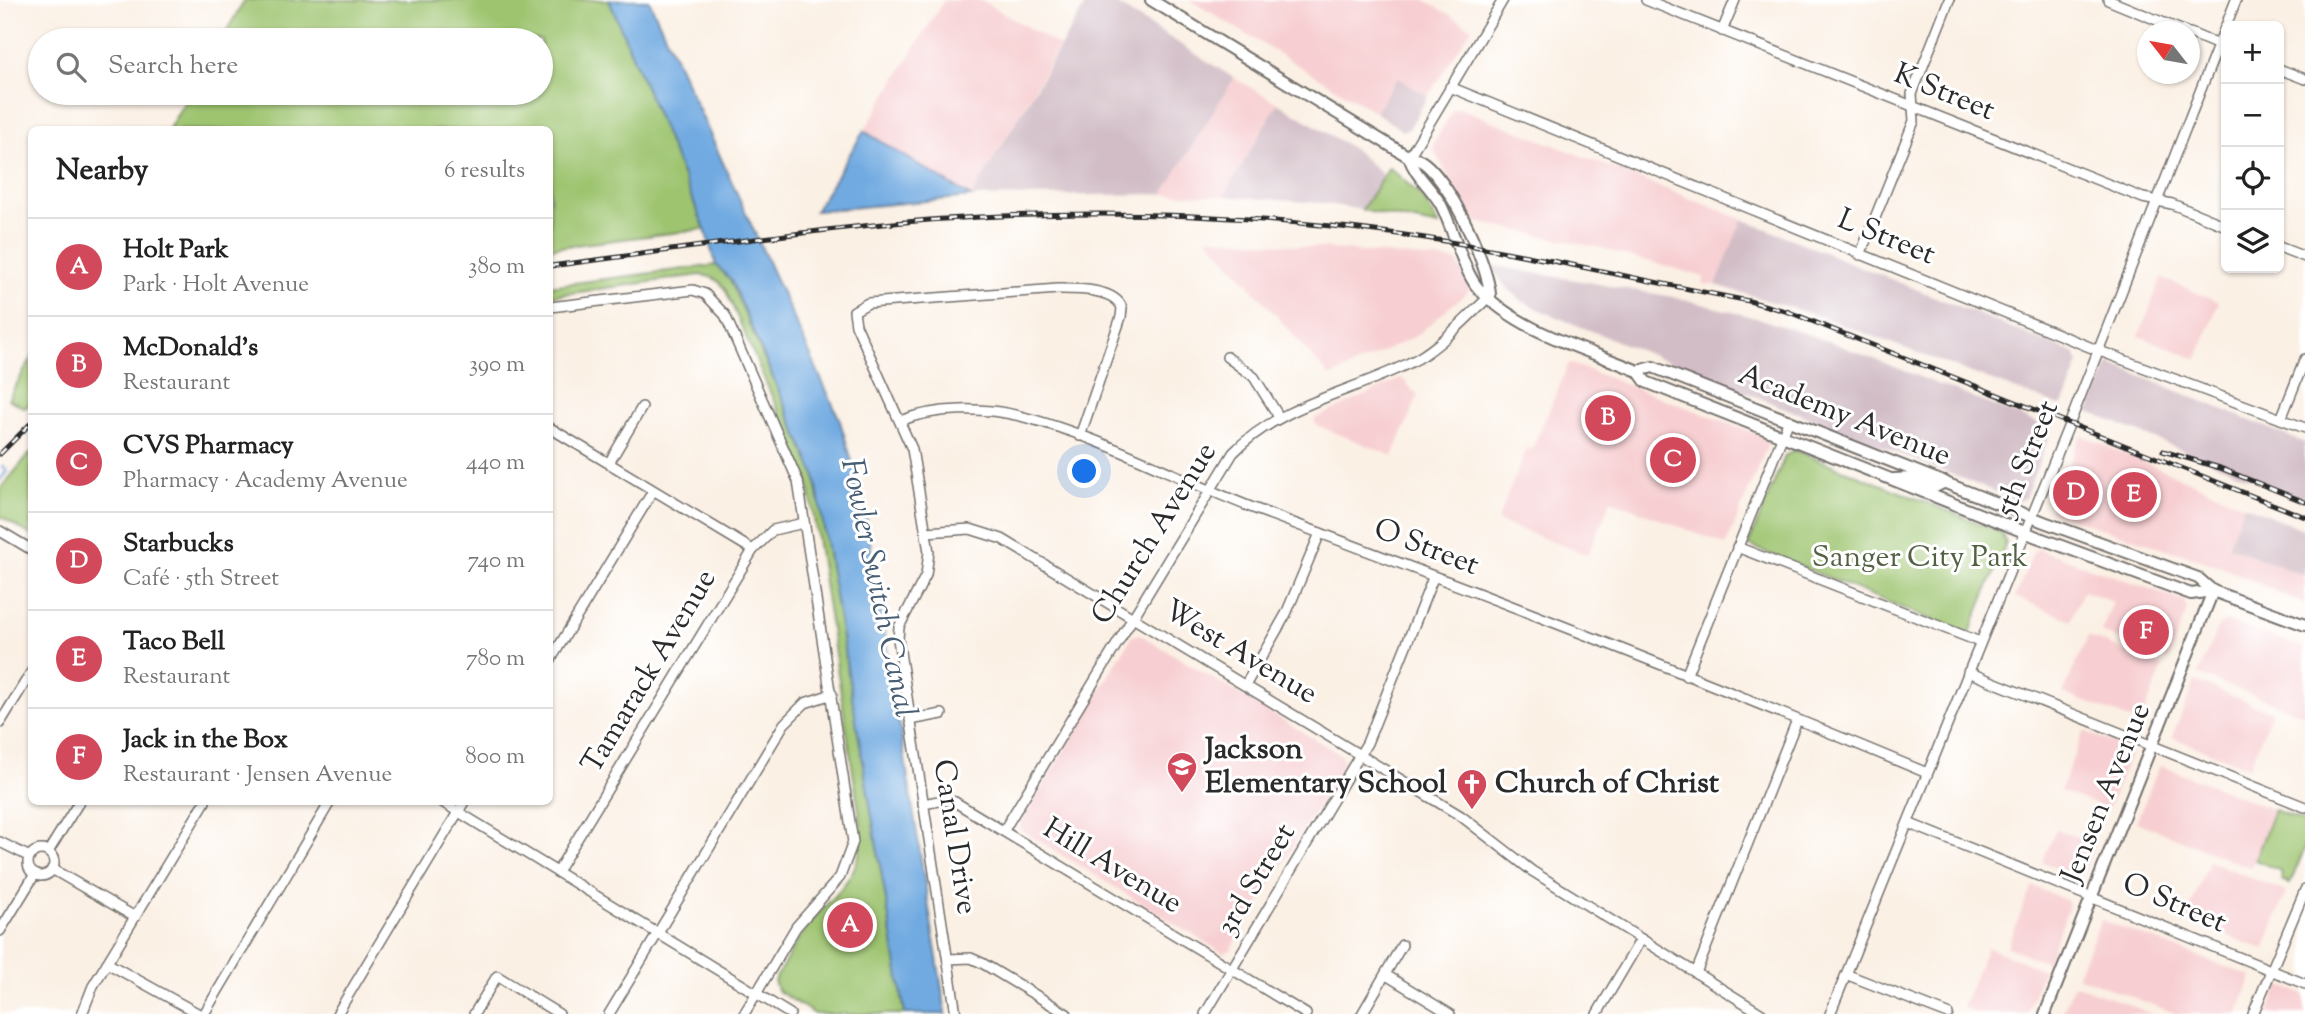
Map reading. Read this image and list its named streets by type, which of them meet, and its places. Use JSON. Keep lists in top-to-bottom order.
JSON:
{
  "streets": {
    "main road": ["Academy Avenue", "Jensen Avenue"],
    "street": [
      "K Street",
      "L Street",
      "5th Street",
      "Church Avenue",
      "O Street",
      "West Avenue",
      "Tamarack Avenue",
      "Canal Drive",
      "Hill Avenue",
      "3rd Street"
    ]
  },
  "crossings": [
    ["K Street", "5th Street"],
    ["L Street", "5th Street"],
    ["Academy Avenue", "5th Street"],
    ["Academy Avenue", "Church Avenue"],
    ["Academy Avenue", "Jensen Avenue"],
    ["5th Street", "O Street"],
    ["Church Avenue", "O Street"],
    ["Church Avenue", "West Avenue"],
    ["Church Avenue", "Hill Avenue"],
    ["O Street", "Jensen Avenue"],
    ["O Street", "Canal Drive"],
    ["O Street", "3rd Street"],
    ["West Avenue", "Canal Drive"],
    ["West Avenue", "3rd Street"],
    ["Canal Drive", "Hill Avenue"],
    ["Hill Avenue", "3rd Street"]
  ],
  "water": ["Fowler Switch Canal"],
  "parks": ["Sanger City Park"],
  "places": {
    "school or university": ["Jackson Elementary School"],
    "church": ["Church of Christ"]
  },
  "north": "top left",
  "page": {
    "map_buttons": ["+", "−"],
    "search": "Search here",
    "heading": ["Nearby", "6 results"],
    "list": [
      {
        "mark": "A",
        "name": "Holt Park",
        "note": "Park · Holt Avenue",
        "value": "380 m"
      },
      {
        "mark": "B",
        "name": "McDonald's",
        "note": "Restaurant",
        "value": "390 m"
      },
      {
        "mark": "C",
        "name": "CVS Pharmacy",
        "note": "Pharmacy · Academy Avenue",
        "value": "440 m"
      },
      {
        "mark": "D",
        "name": "Starbucks",
        "note": "Café · 5th Street",
        "value": "740 m"
      },
      {
        "mark": "E",
        "name": "Taco Bell",
        "note": "Restaurant",
        "value": "780 m"
      },
      {
        "mark": "F",
        "name": "Jack in the Box",
        "note": "Restaurant · Jensen Avenue",
        "value": "800 m"
      }
    ],
    "pins": [
      "B",
      "C",
      "D",
      "E",
      "F",
      "A"
    ]
  }
}
